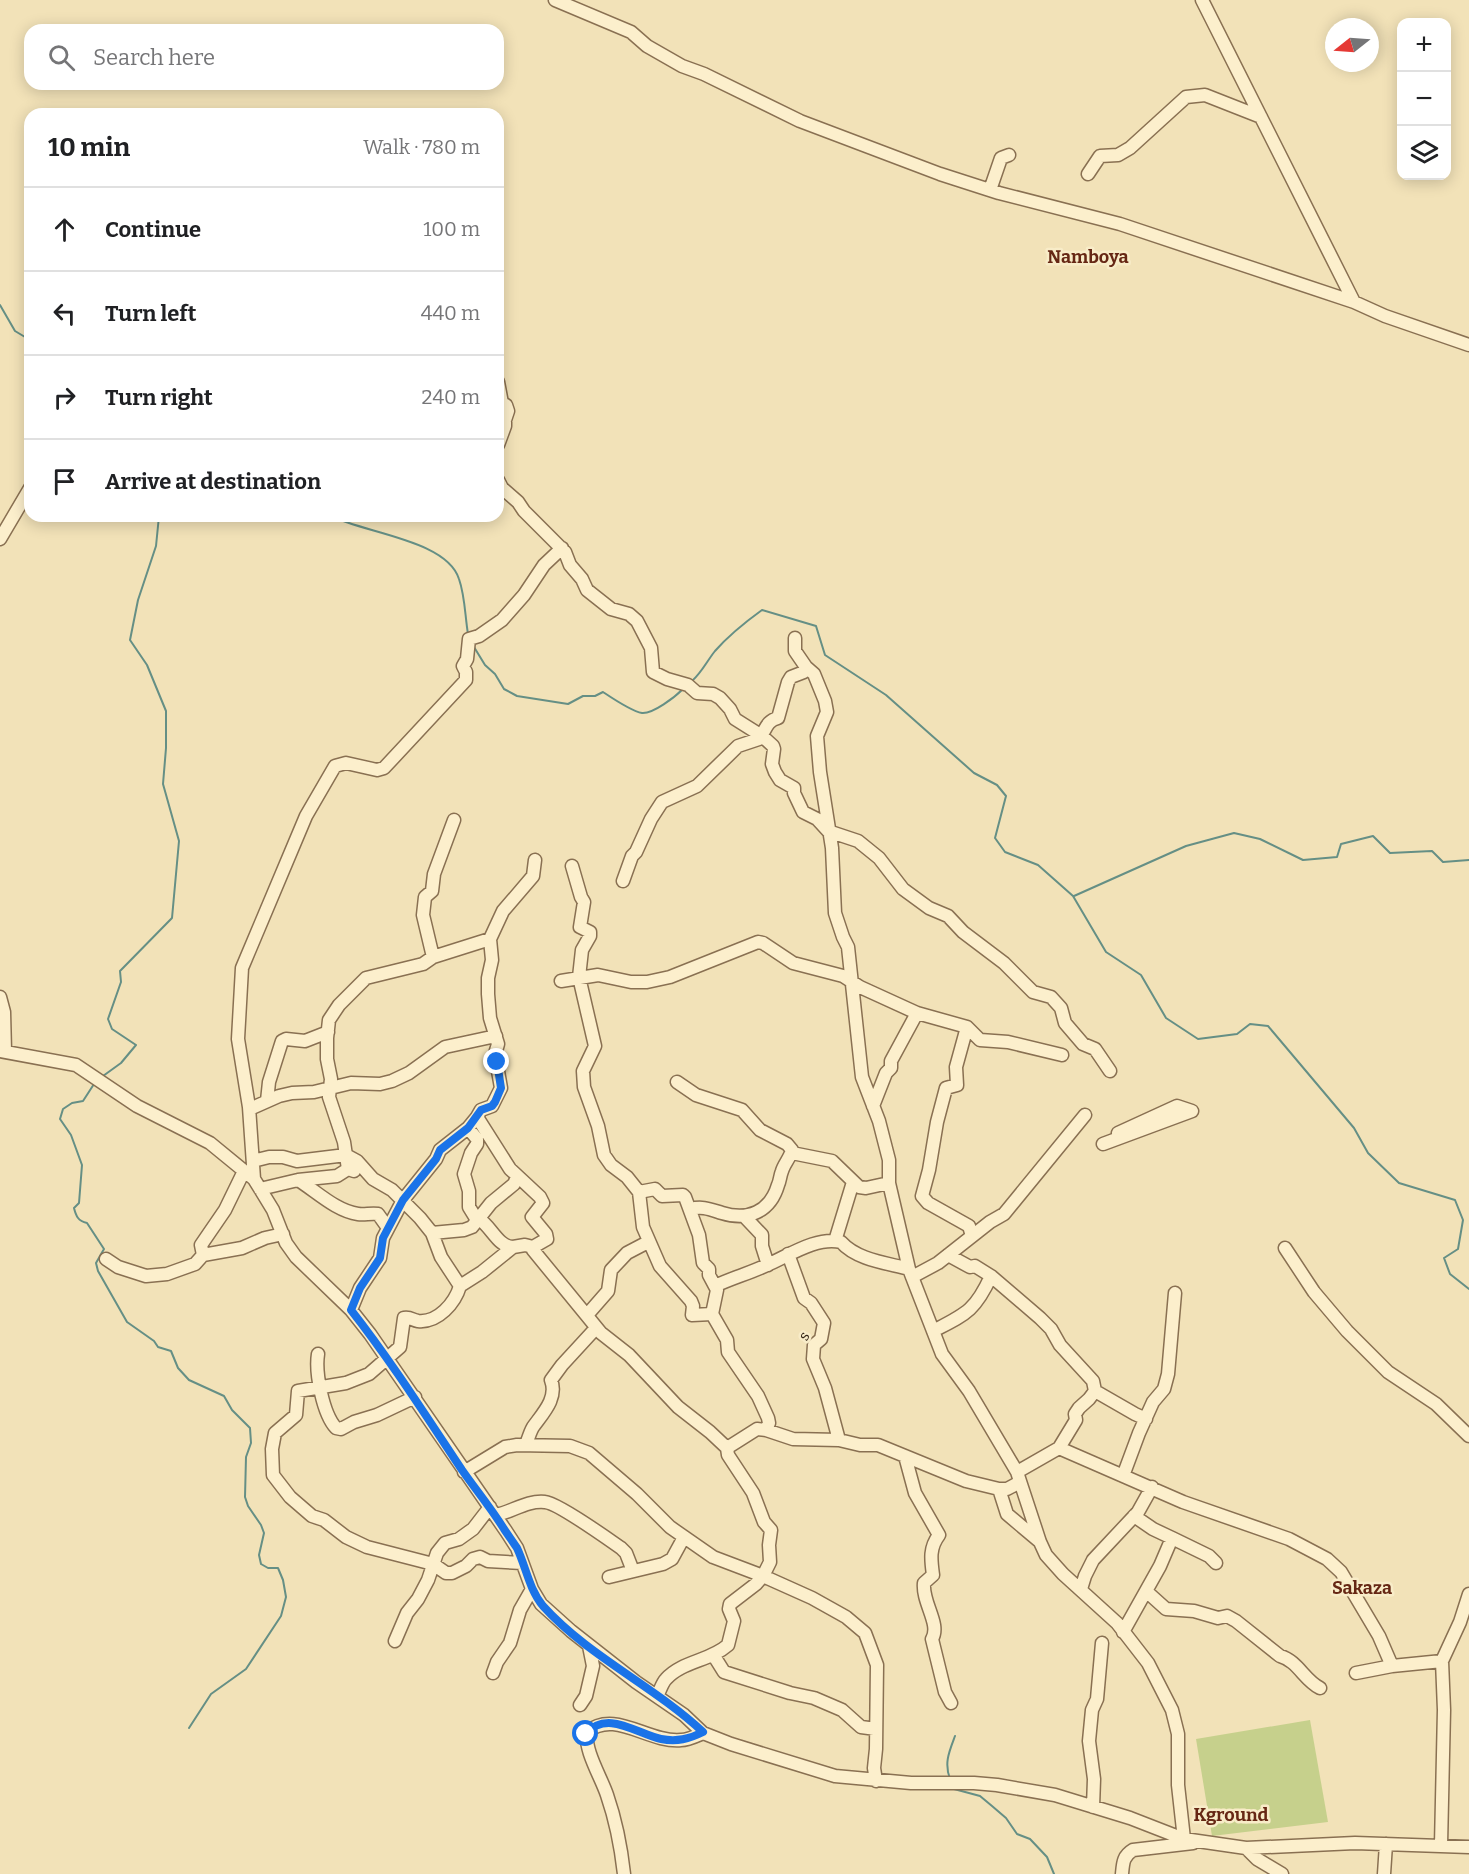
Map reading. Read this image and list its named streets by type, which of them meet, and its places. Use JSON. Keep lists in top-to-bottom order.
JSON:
{
  "streets": {
    "street": ["s"]
  },
  "districts": ["Namboya", "Sakaza", "Kground"],
  "north": "left",
  "page": {
    "map_buttons": ["+", "−"],
    "search": "Search here",
    "heading": ["10 min", "Walk · 780 m"],
    "list": [
      ["Continue", "100 m"],
      ["Turn left", "440 m"],
      ["Turn right", "240 m"],
      "Arrive at destination"
    ]
  }
}
